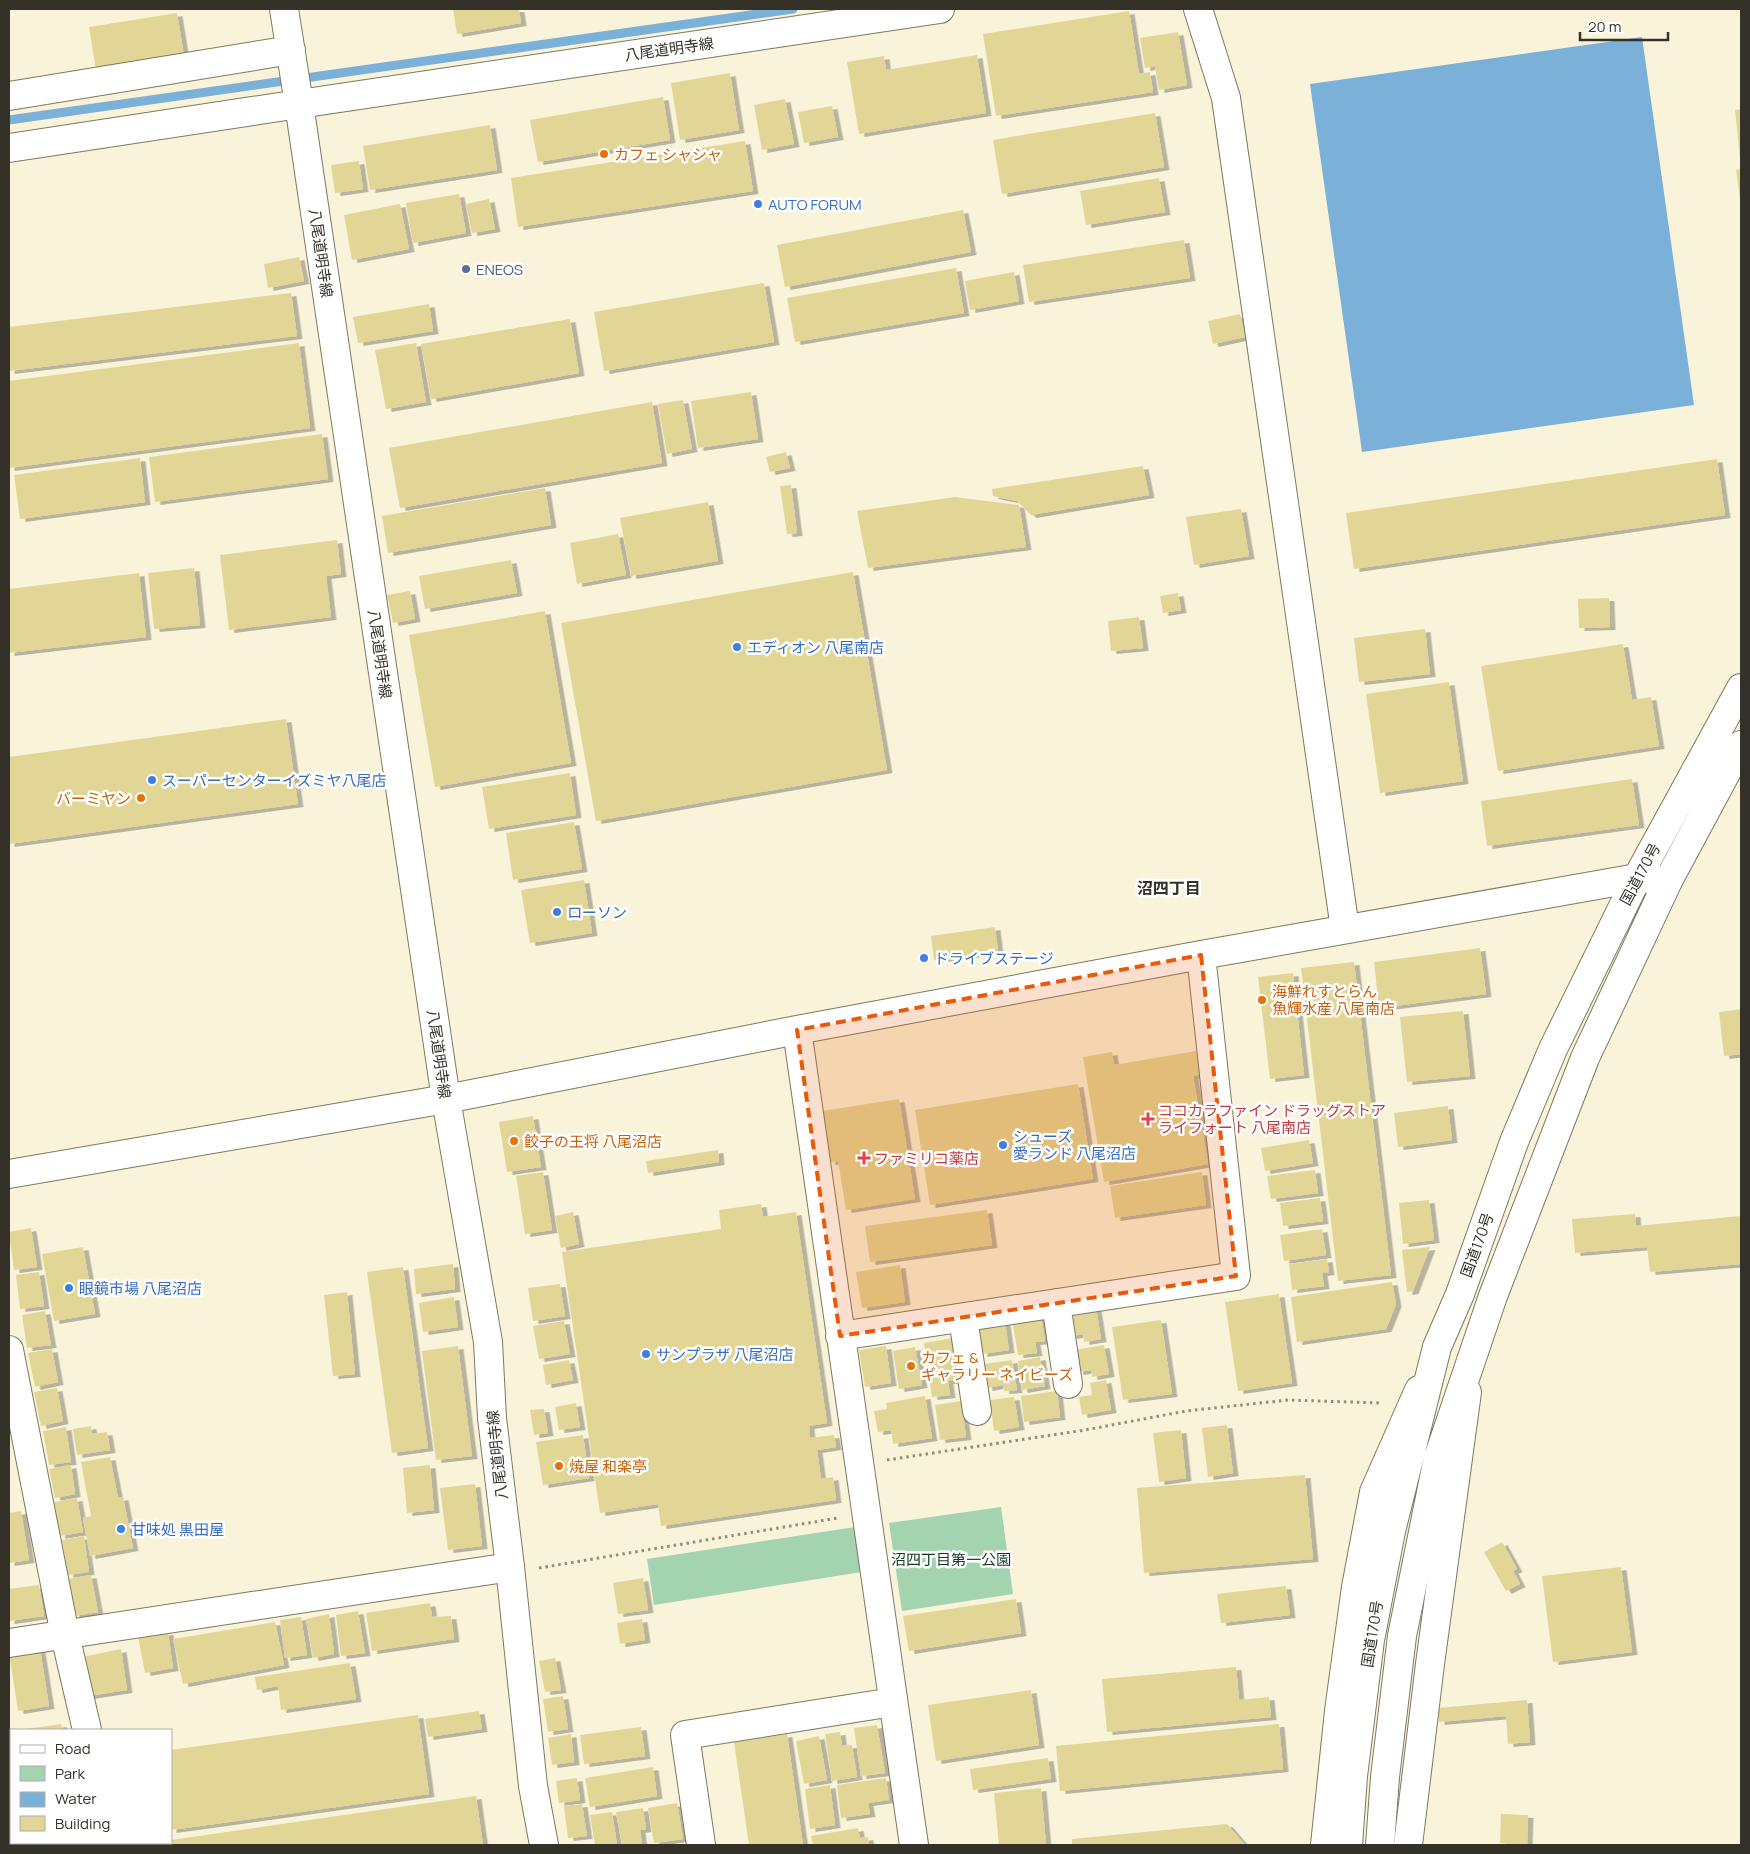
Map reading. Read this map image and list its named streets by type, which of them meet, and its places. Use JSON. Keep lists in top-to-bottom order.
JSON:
{
  "streets": {
    "main road": ["八尾道明寺線", "国道170号"]
  },
  "districts": ["沼四丁目"],
  "parks": ["沼四丁目第一公園"],
  "places": {
    "other": [
      "カフェ シャシャ",
      "AUTO FORUM",
      "ENEOS",
      "エディオン 八尾南店",
      "スーパーセンターイズミヤ八尾店",
      "バーミヤン",
      "ローソン",
      "ドライブステージ",
      "海鮮れすとらん 魚輝水産 八尾南店",
      "餃子の王将 八尾沼店",
      "シューズ 愛ランド 八尾沼店",
      "眼鏡市場 八尾沼店",
      "サンプラザ 八尾沼店",
      "カフェ & ギャラリー ネイビーズ",
      "焼屋 和楽亭",
      "甘味処 黒田屋"
    ],
    "health": ["ココカラファイン ドラッグストア ライフォート 八尾南店", "ファミリコ薬店"]
  },
  "legend": [
    "Road",
    "Park",
    "Water",
    "Building"
  ],
  "scale_bar": "20 m"
}
